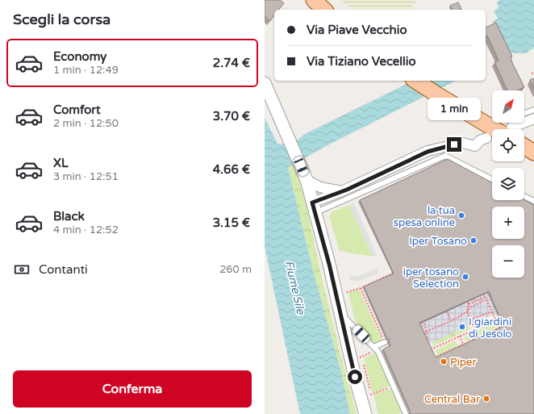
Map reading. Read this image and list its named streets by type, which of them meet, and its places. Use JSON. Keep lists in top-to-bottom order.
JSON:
{
  "water": ["Fiume Sile"],
  "places": [
    "la tua spesa online",
    "Iper Tosano",
    "iper tosano Selection",
    "I giardini di Jesolo",
    "Piper",
    "Central Bar"
  ],
  "north": "top right",
  "page": {
    "heading": "Scegli la corsa",
    "banner": ["Via Piave Vecchio", "Via Tiziano Vecellio"],
    "list": [
      {
        "name": "Economy",
        "note": "1 min · 12:49",
        "value": "2.74 €"
      },
      {
        "name": "Comfort",
        "note": "2 min · 12:50",
        "value": "3.70 €"
      },
      {
        "name": "XL",
        "note": "3 min · 12:51",
        "value": "4.66 €"
      },
      {
        "name": "Black",
        "note": "4 min · 12:52",
        "value": "3.15 €"
      }
    ],
    "map_buttons": ["+", "−"],
    "bubble": "1 min",
    "pay": ["Contanti", "260 m"],
    "buttons": "Conferma"
  }
}
